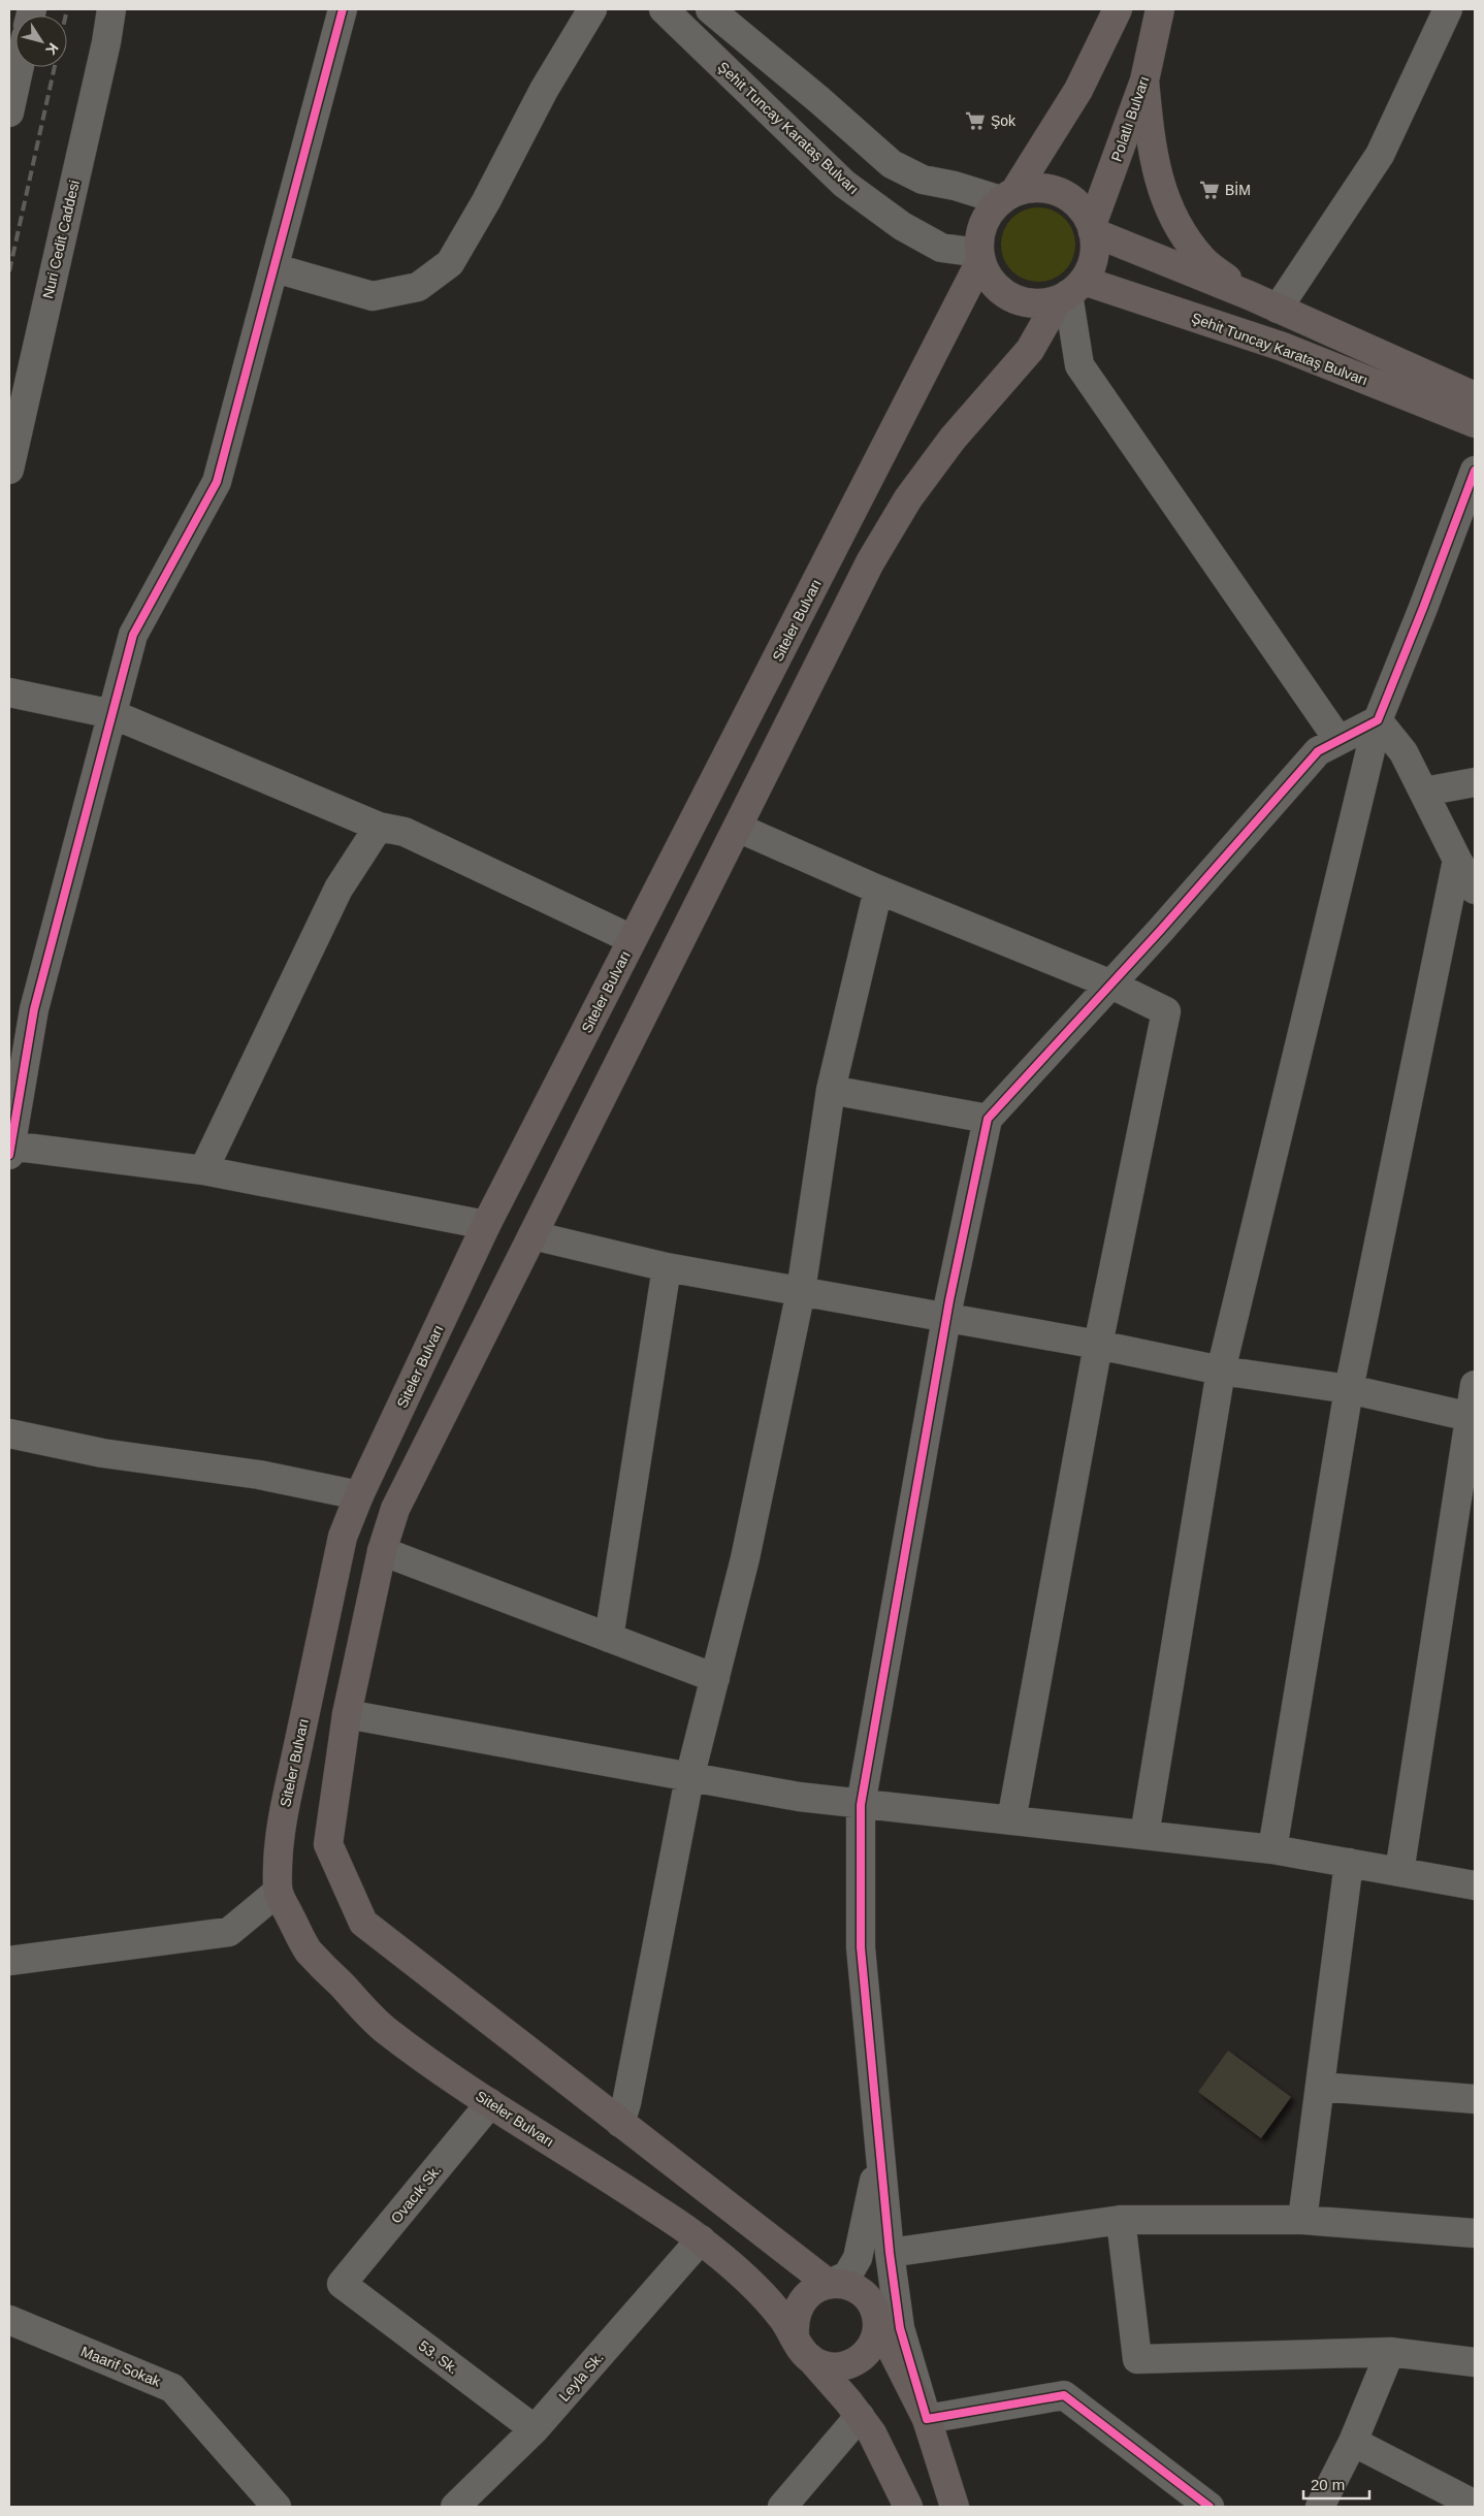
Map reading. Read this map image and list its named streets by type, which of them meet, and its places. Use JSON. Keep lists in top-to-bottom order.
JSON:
{
  "streets": {
    "main road": ["Polatlı Bulvarı", "Şehit Tuncay Karataş Bulvarı", "Siteler Bulvarı"],
    "street": [
      "Nuri Cedit Caddesi",
      "Ovacık Sk.",
      "53. Sk.",
      "Maarif Sokak",
      "Leyla Sk."
    ]
  },
  "crossings": [
    ["Polatlı Bulvarı", "Şehit Tuncay Karataş Bulvarı"],
    ["Polatlı Bulvarı", "Siteler Bulvarı"],
    ["Şehit Tuncay Karataş Bulvarı", "Siteler Bulvarı"],
    ["Siteler Bulvarı", "Ovacık Sk."],
    ["Siteler Bulvarı", "Leyla Sk."],
    ["Ovacık Sk.", "53. Sk."],
    ["53. Sk.", "Leyla Sk."]
  ],
  "places": {
    "supermarket": ["Şok", "BİM"]
  },
  "scale_bar": "20 m",
  "north": "bottom right"
}
